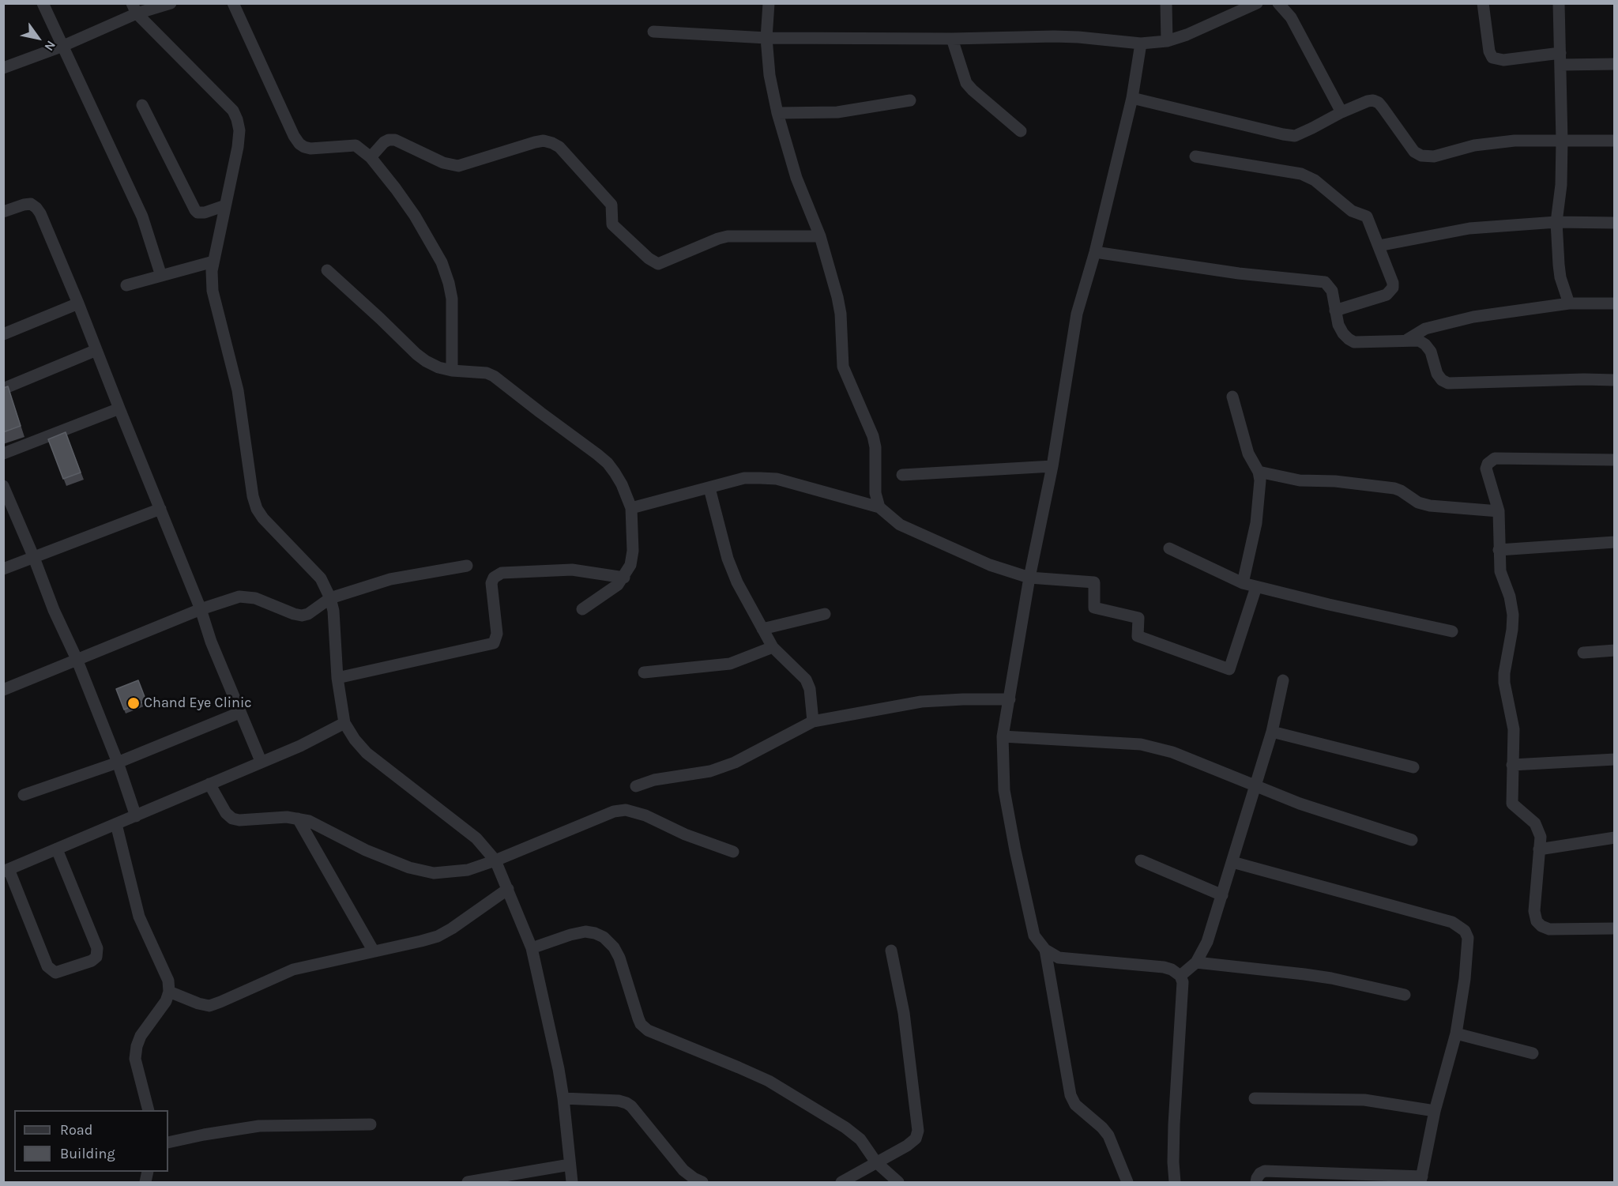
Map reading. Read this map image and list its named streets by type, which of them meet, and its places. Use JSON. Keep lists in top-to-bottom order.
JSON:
{
  "places": ["Chand Eye Clinic"],
  "legend": ["Road", "Building"],
  "north": "bottom right"
}
